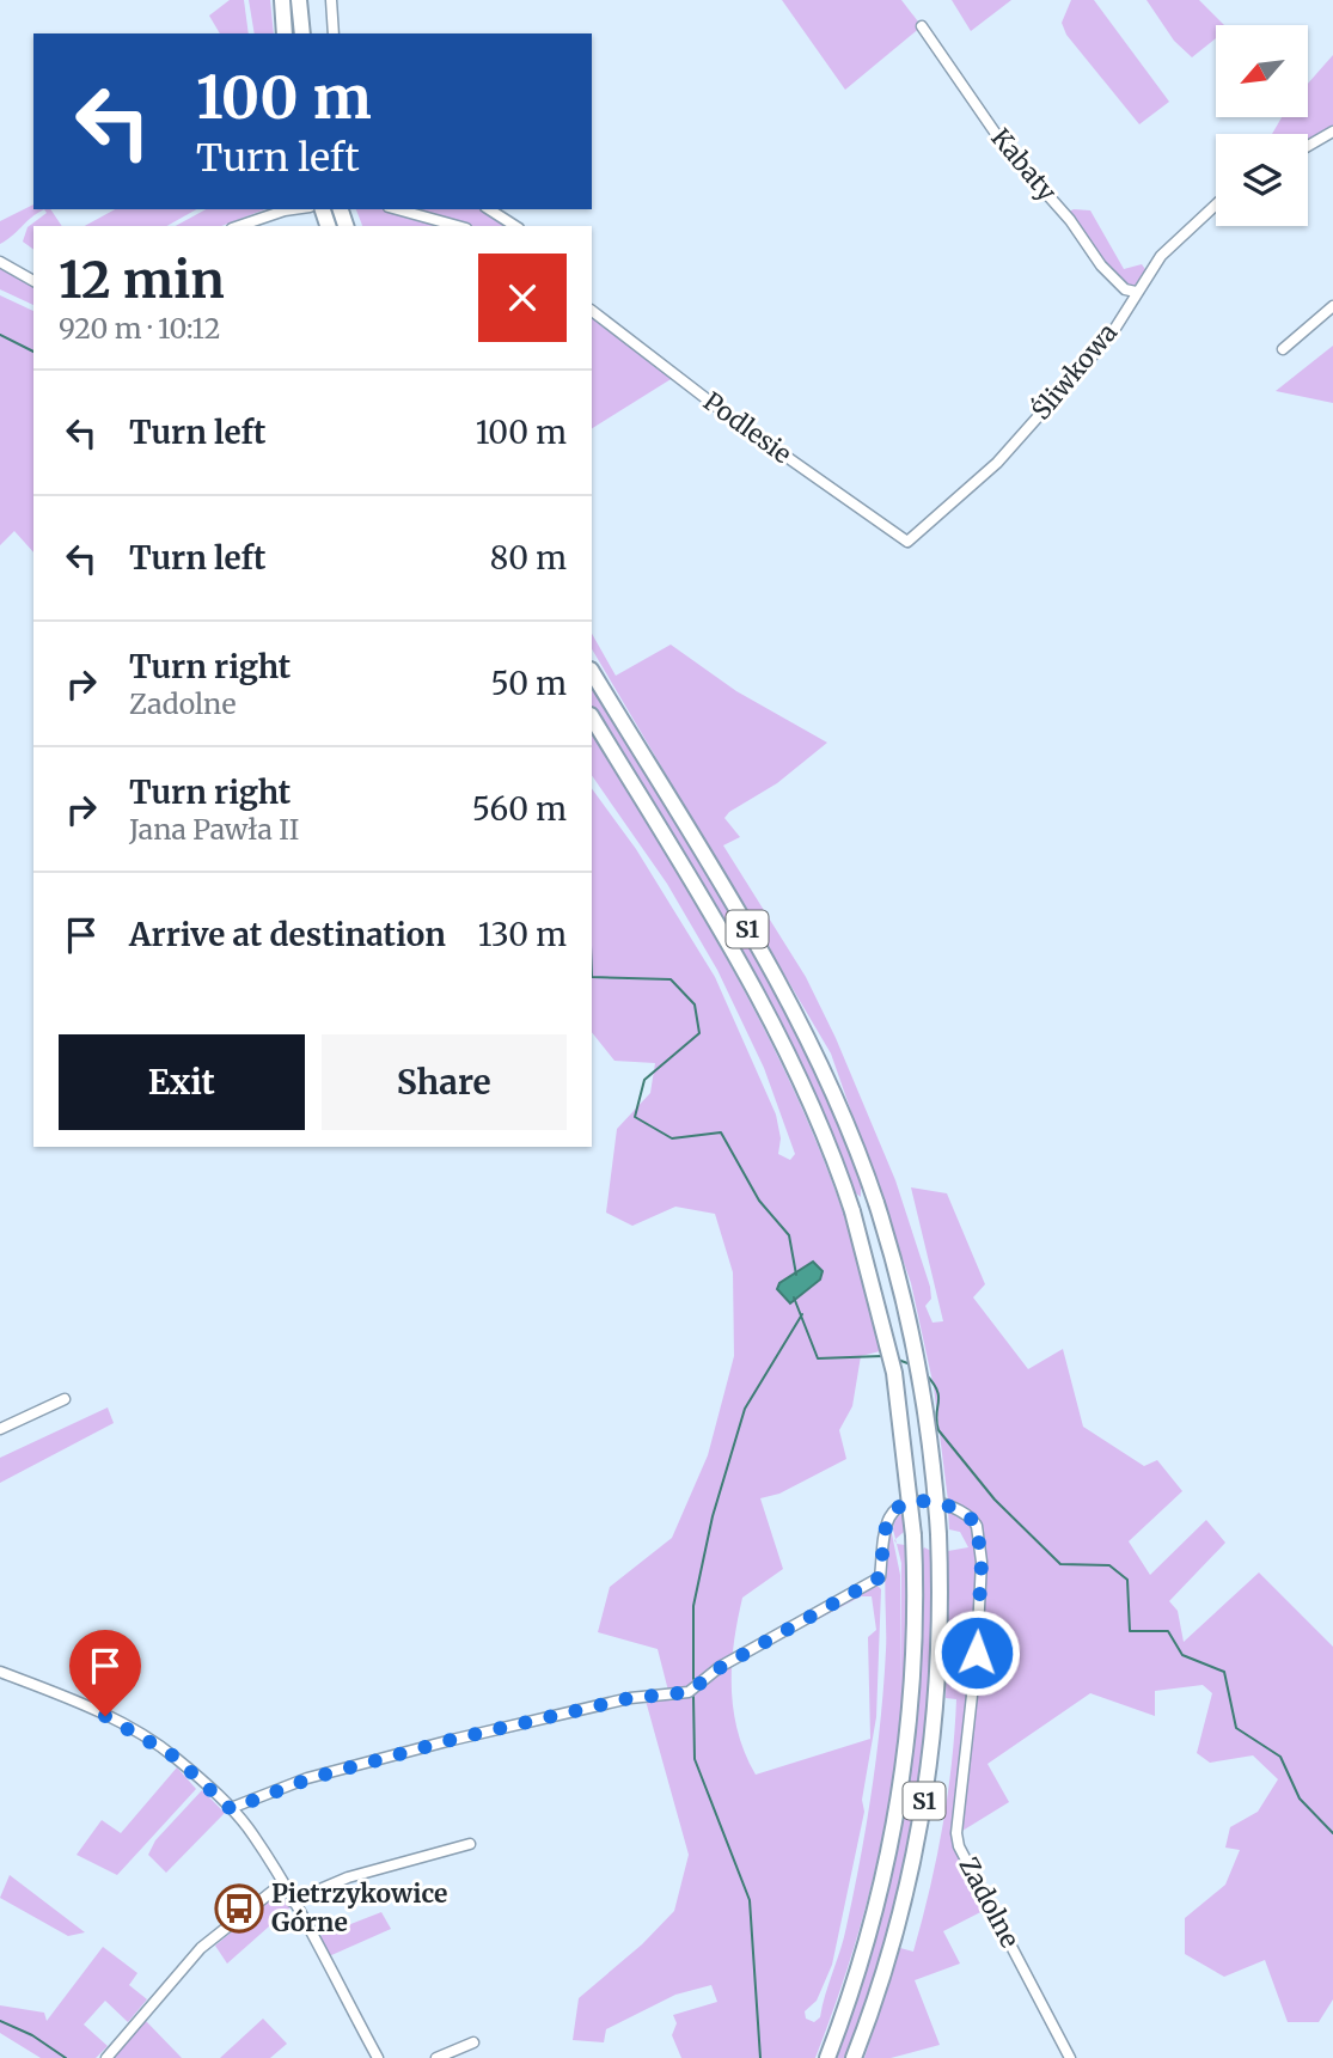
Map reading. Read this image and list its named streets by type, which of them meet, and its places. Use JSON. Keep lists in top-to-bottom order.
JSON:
{
  "streets": {
    "highway": ["S1"],
    "street": [
      "Kabaty",
      "Śliwkowa",
      "Podlesie",
      "Zadolne"
    ]
  },
  "crossings": [
    ["Kabaty", "Śliwkowa"],
    ["Śliwkowa", "Podlesie"]
  ],
  "places": {
    "bus stop": ["Pietrzykowice Górne"]
  },
  "north": "bottom left",
  "page": {
    "turn": ["100 m", "Turn left"],
    "heading": ["12 min", "920 m · 10:12"],
    "list": [
      {
        "name": "Turn left",
        "value": "100 m"
      },
      {
        "name": "Turn left",
        "value": "80 m"
      },
      {
        "name": "Turn right",
        "note": "Zadolne",
        "value": "50 m"
      },
      {
        "name": "Turn right",
        "note": "Jana Pawła II",
        "value": "560 m"
      },
      {
        "name": "Arrive at destination",
        "value": "130 m"
      }
    ],
    "buttons": ["Exit", "Share"]
  }
}
